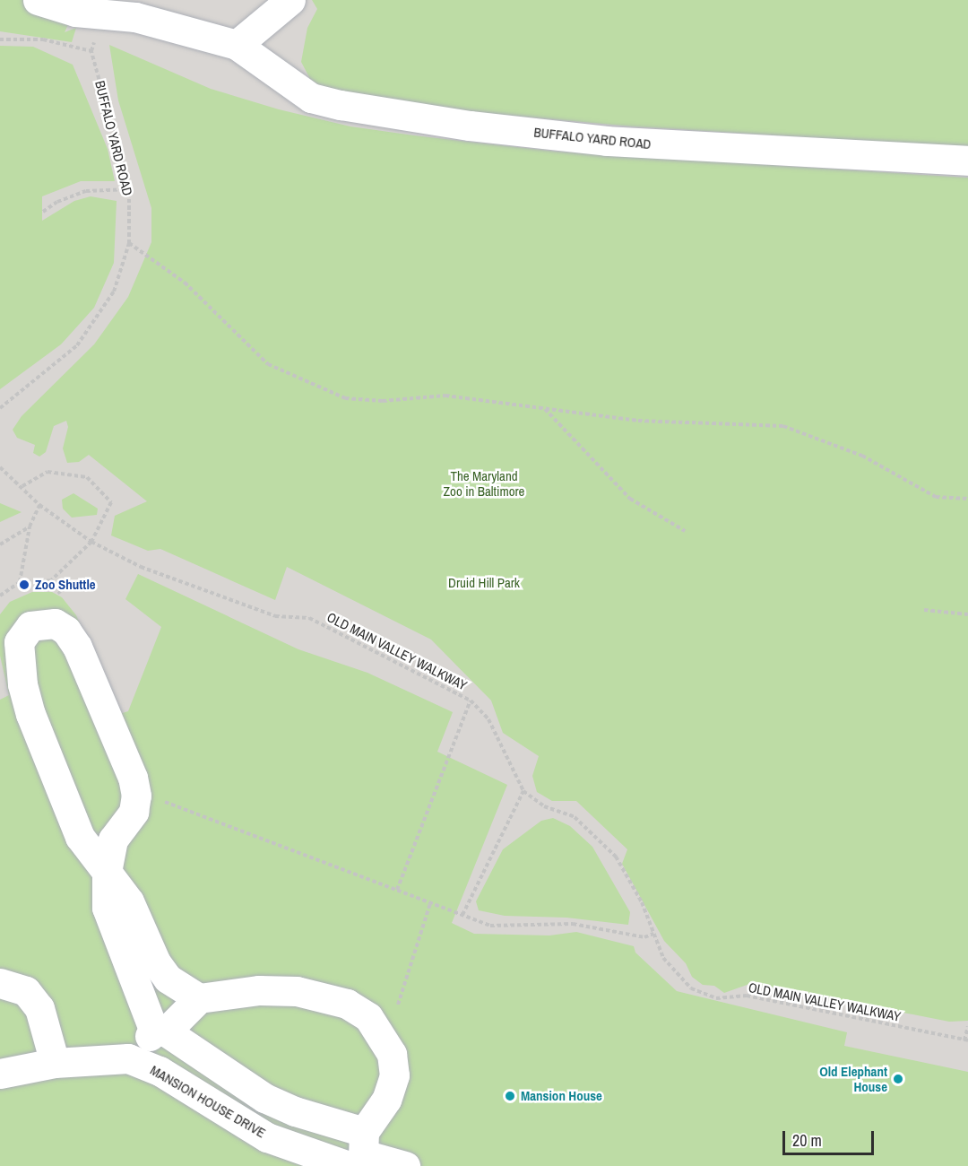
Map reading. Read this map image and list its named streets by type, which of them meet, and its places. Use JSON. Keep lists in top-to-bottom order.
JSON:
{
  "streets": {
    "street": ["BUFFALO YARD ROAD", "MANSION HOUSE DRIVE"],
    "path": ["OLD MAIN VALLEY WALKWAY"]
  },
  "parks": ["The Maryland Zoo in Baltimore", "Druid Hill Park"],
  "places": ["Zoo Shuttle", "Old Elephant House", "Mansion House"],
  "scale_bar": "20 m"
}
